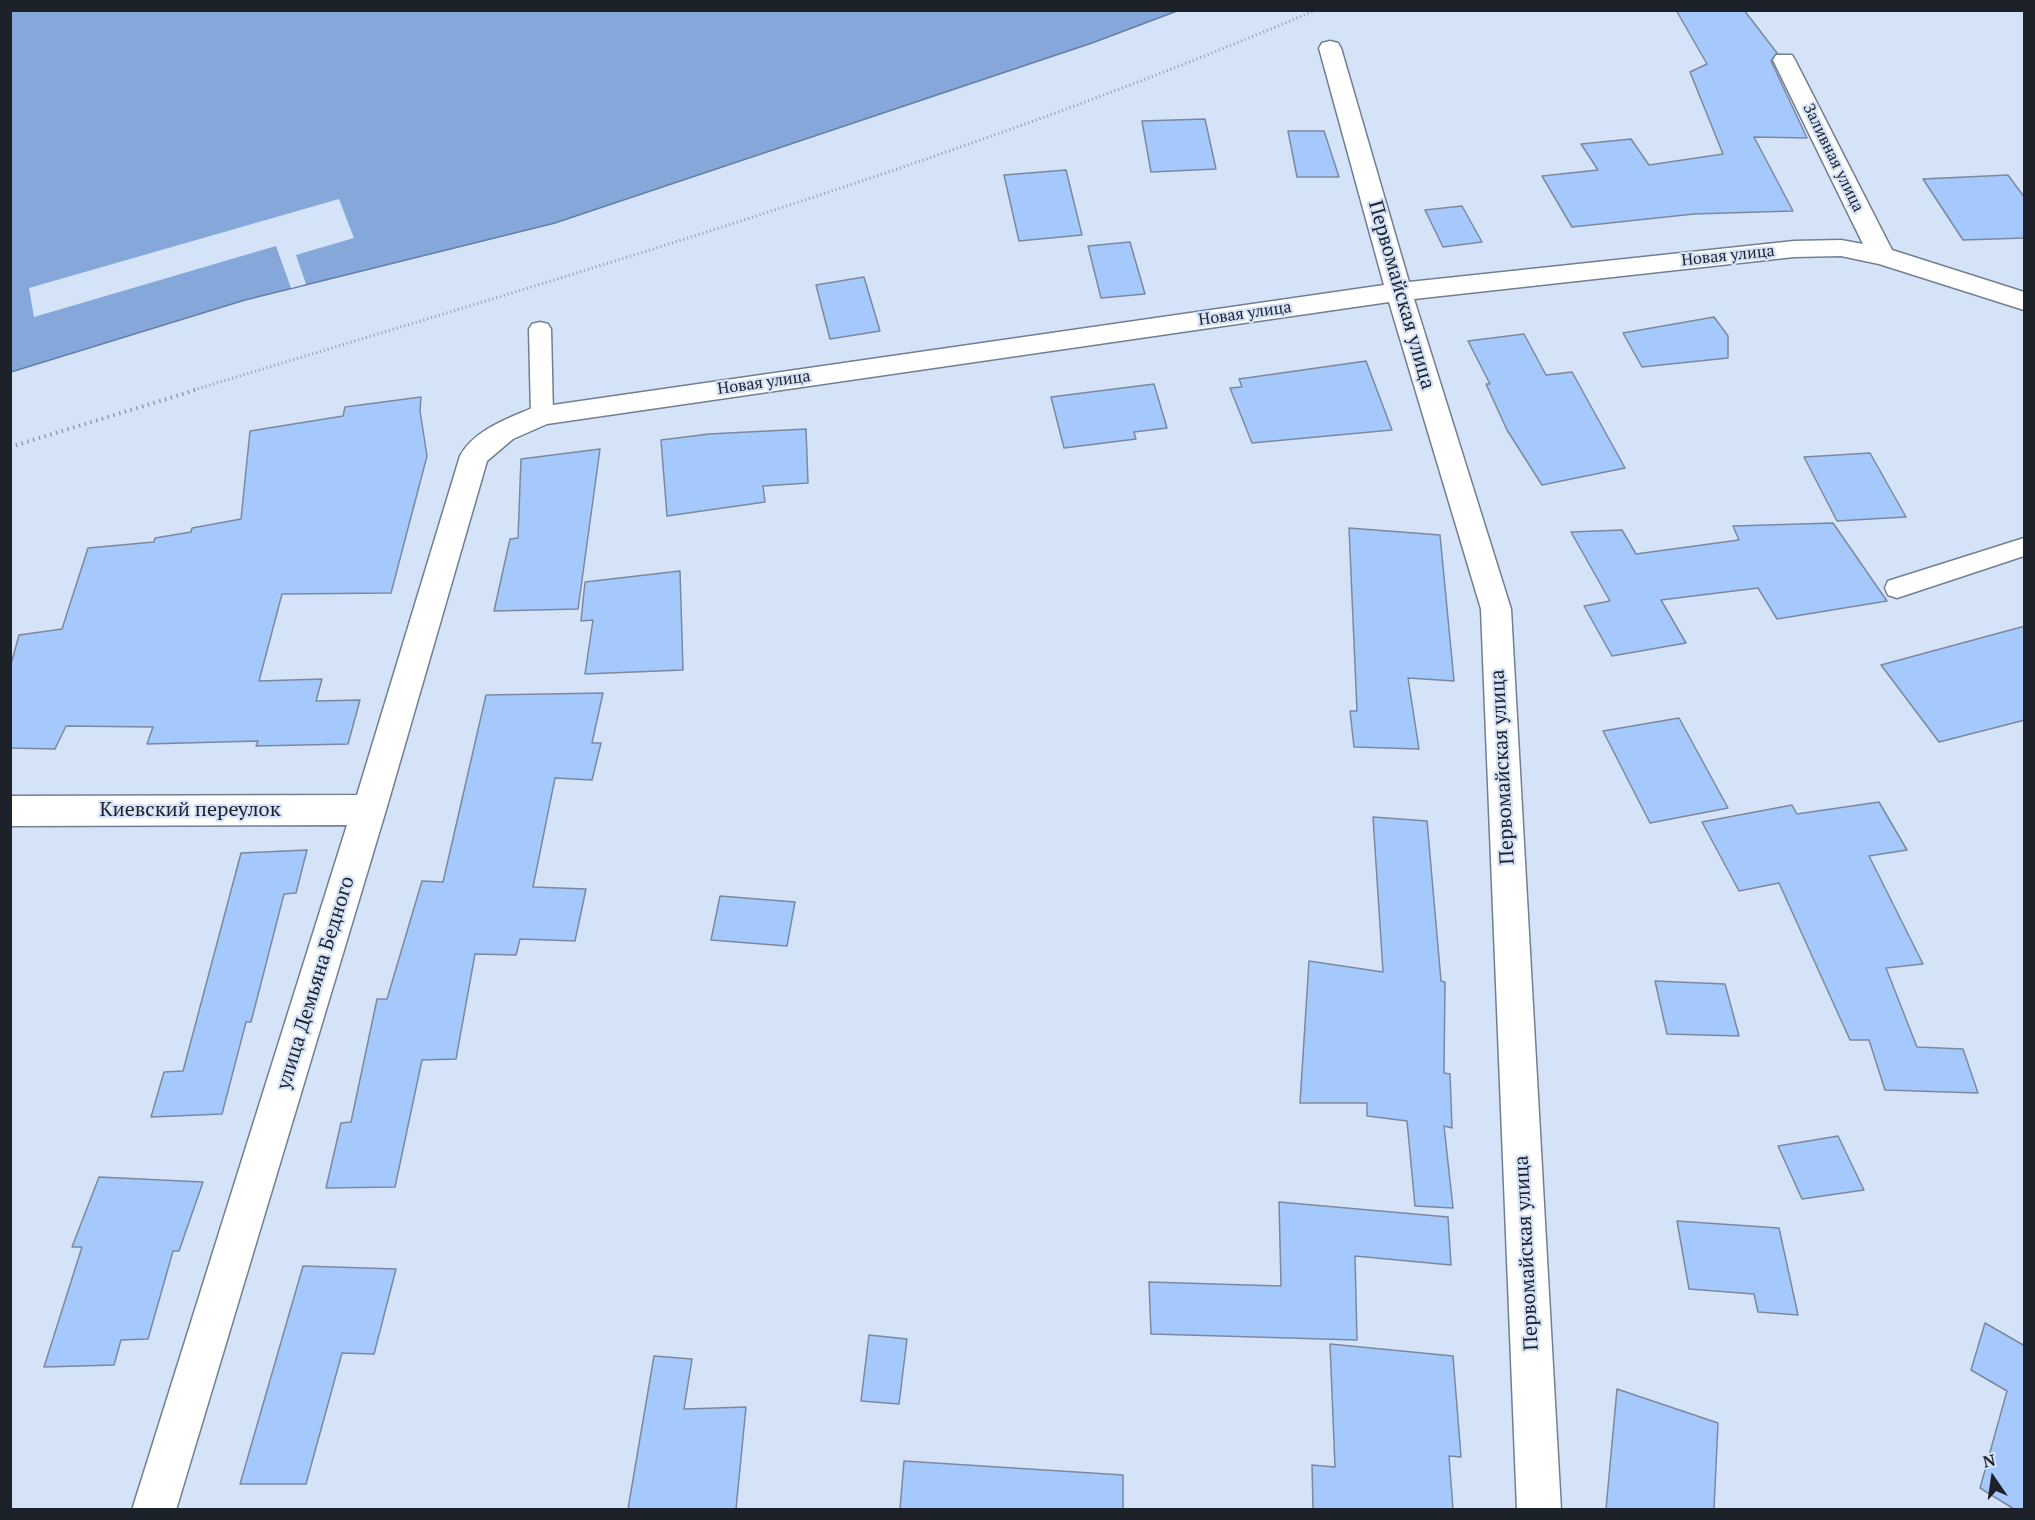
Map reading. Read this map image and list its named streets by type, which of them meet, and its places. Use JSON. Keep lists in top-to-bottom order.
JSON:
{
  "streets": {
    "street": [
      "Заливная улица",
      "Новая улица",
      "Первомайская улица",
      "Киевский переулок",
      "улица Демьяна Бедного"
    ]
  },
  "crossings": [
    ["Заливная улица", "Новая улица"],
    ["Новая улица", "Первомайская улица"],
    ["Новая улица", "улица Демьяна Бедного"],
    ["Киевский переулок", "улица Демьяна Бедного"]
  ],
  "north": "top"
}
